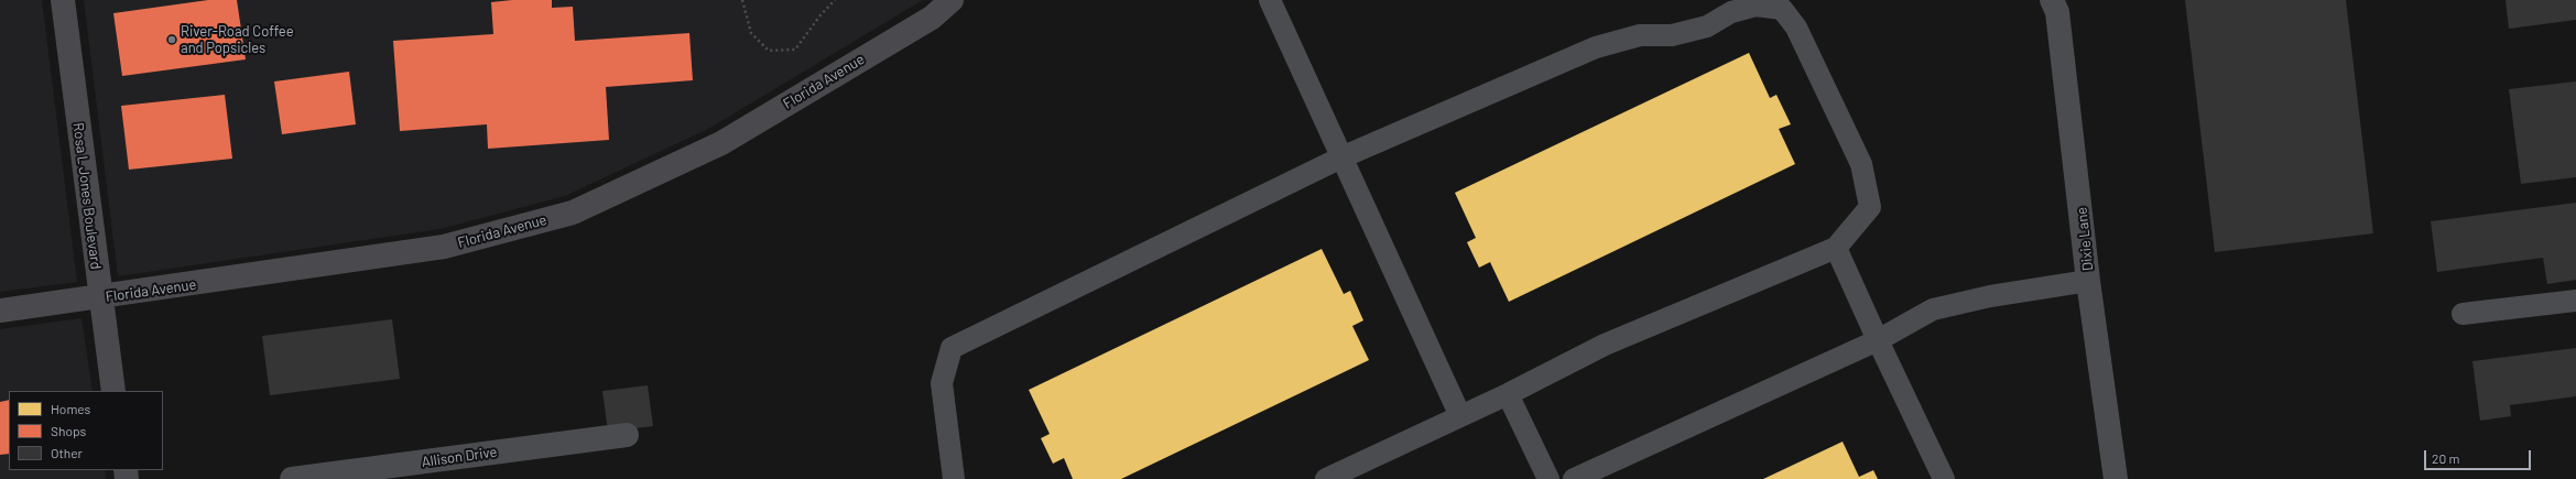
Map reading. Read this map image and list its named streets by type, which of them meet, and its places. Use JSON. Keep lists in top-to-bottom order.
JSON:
{
  "streets": {
    "street": [
      "Florida Avenue",
      "Rosa L Jones Boulevard",
      "Dixie Lane",
      "Allison Drive"
    ]
  },
  "crossings": [
    ["Florida Avenue", "Rosa L Jones Boulevard"]
  ],
  "places": ["River-Road Coffee and Popsicles"],
  "legend": ["Homes", "Shops", "Other"],
  "scale_bar": "20 m"
}
